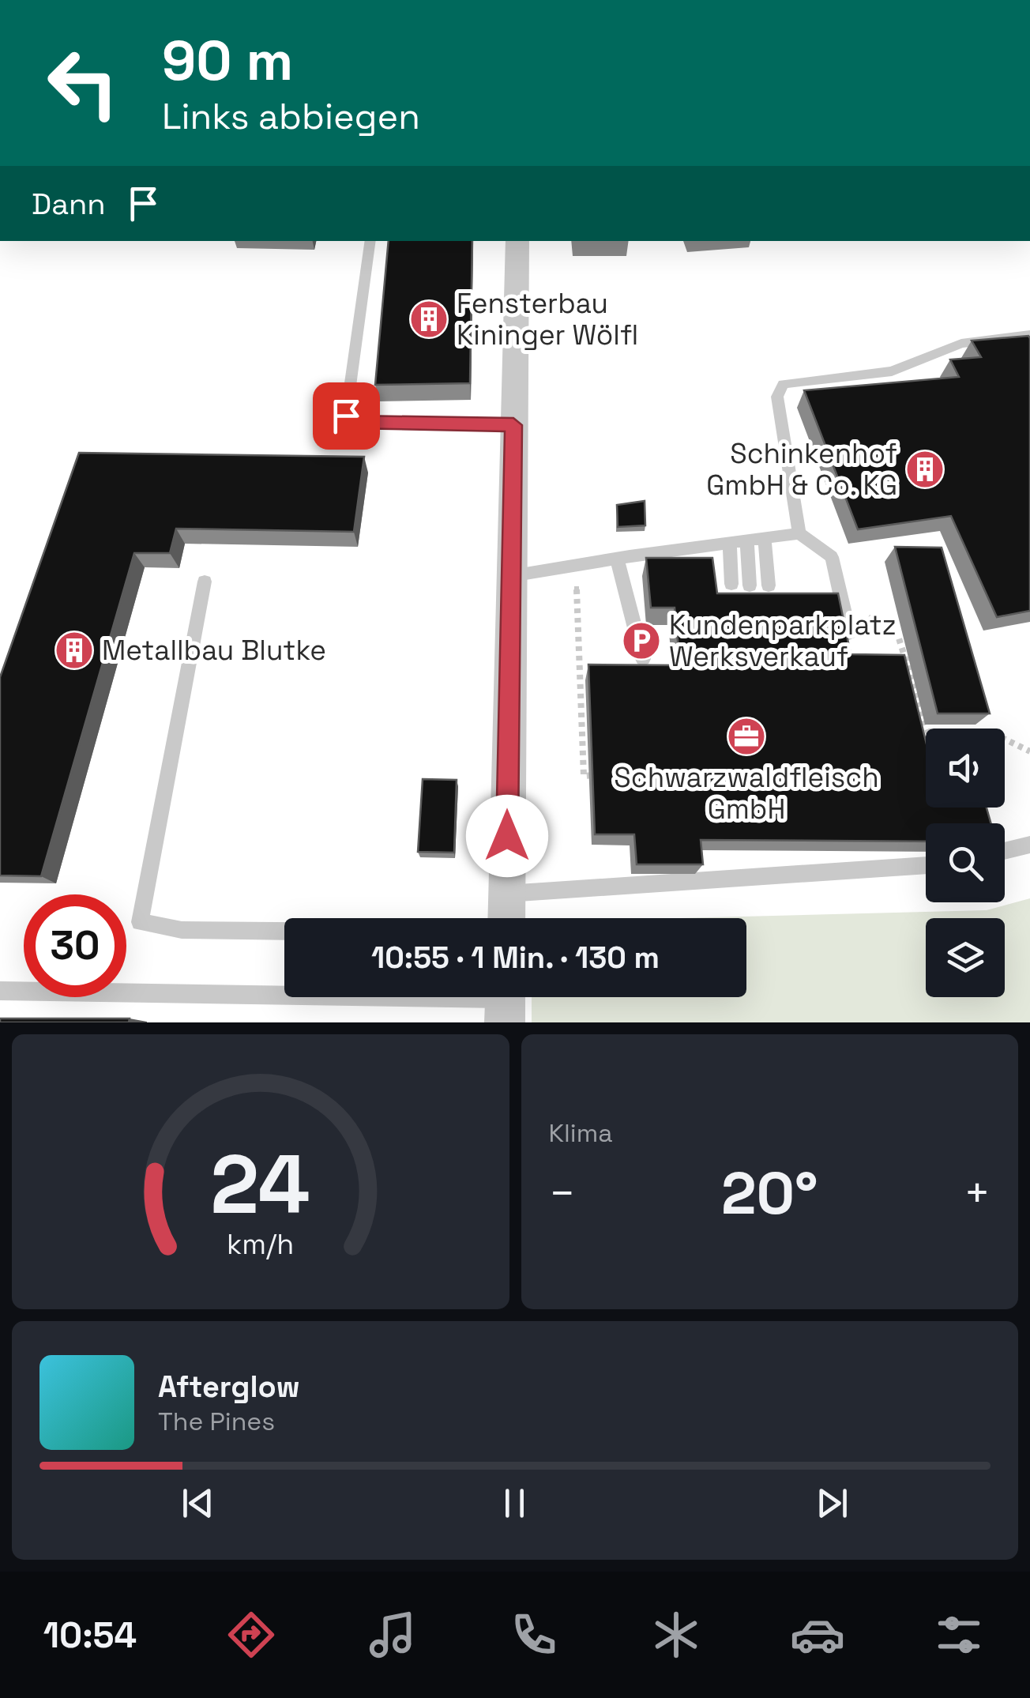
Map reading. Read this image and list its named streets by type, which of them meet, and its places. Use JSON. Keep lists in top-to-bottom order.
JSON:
{
  "places": {
    "building": ["Fensterbau Kininger Wölfl", "Schinkenhof GmbH & Co. KG", "Metallbau Blutke"],
    "parking": ["Kundenparkplatz Werksverkauf"],
    "office": ["Schwarzwaldfleisch GmbH"]
  },
  "page": {
    "turn": ["90 m", "Links abbiegen"],
    "then": "Dann",
    "limit": "30",
    "trip": "10:55 · 1 Min. · 130 m",
    "tile": "Klima",
    "heat": ["−", "20°", "+"],
    "song": ["Afterglow", "The Pines"],
    "tabs": "10:54",
    "gauge": ["24", "km/h"]
  }
}
